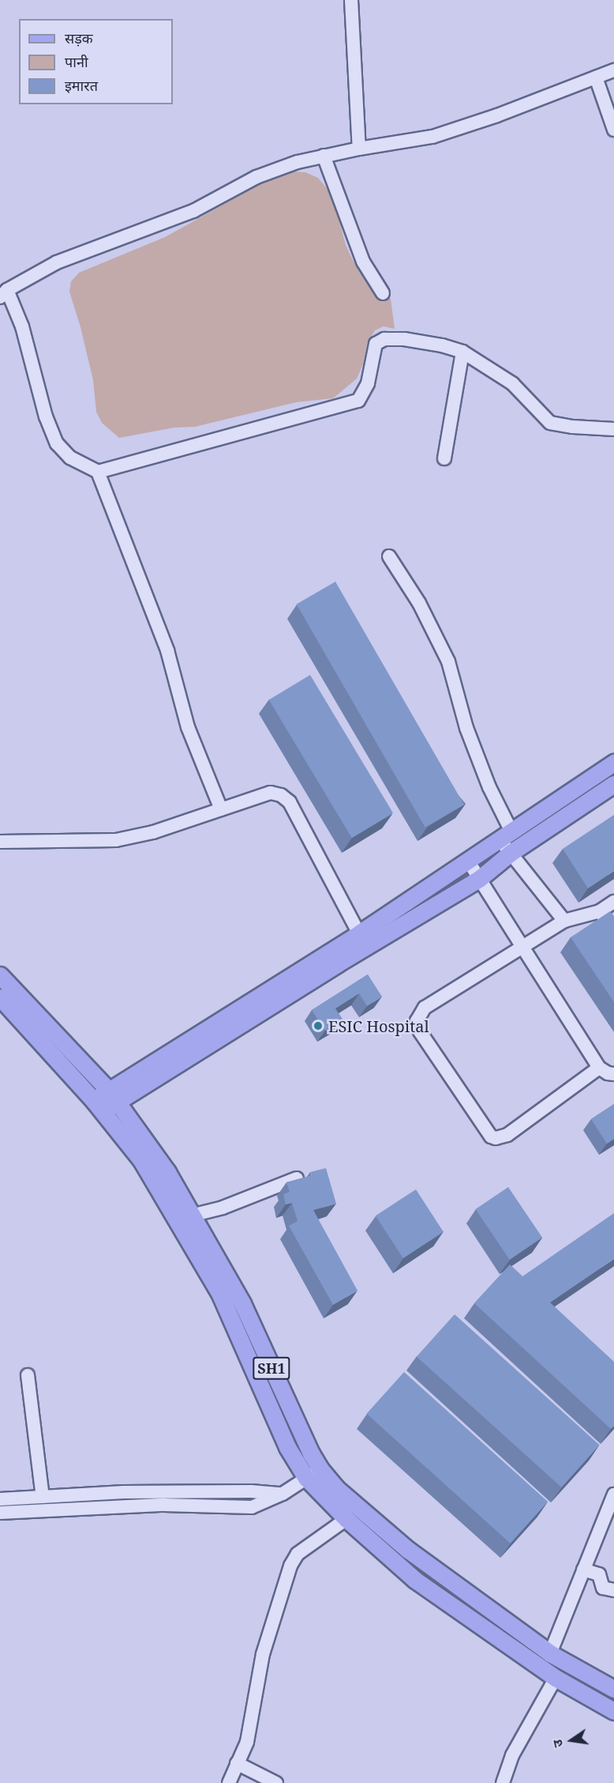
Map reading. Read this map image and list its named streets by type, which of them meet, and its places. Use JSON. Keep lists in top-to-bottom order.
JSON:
{
  "streets": {
    "main road": ["SH1"]
  },
  "places": ["ESIC Hospital"],
  "legend": ["सड़क", "पानी", "इमारत"],
  "north": "left"
}
